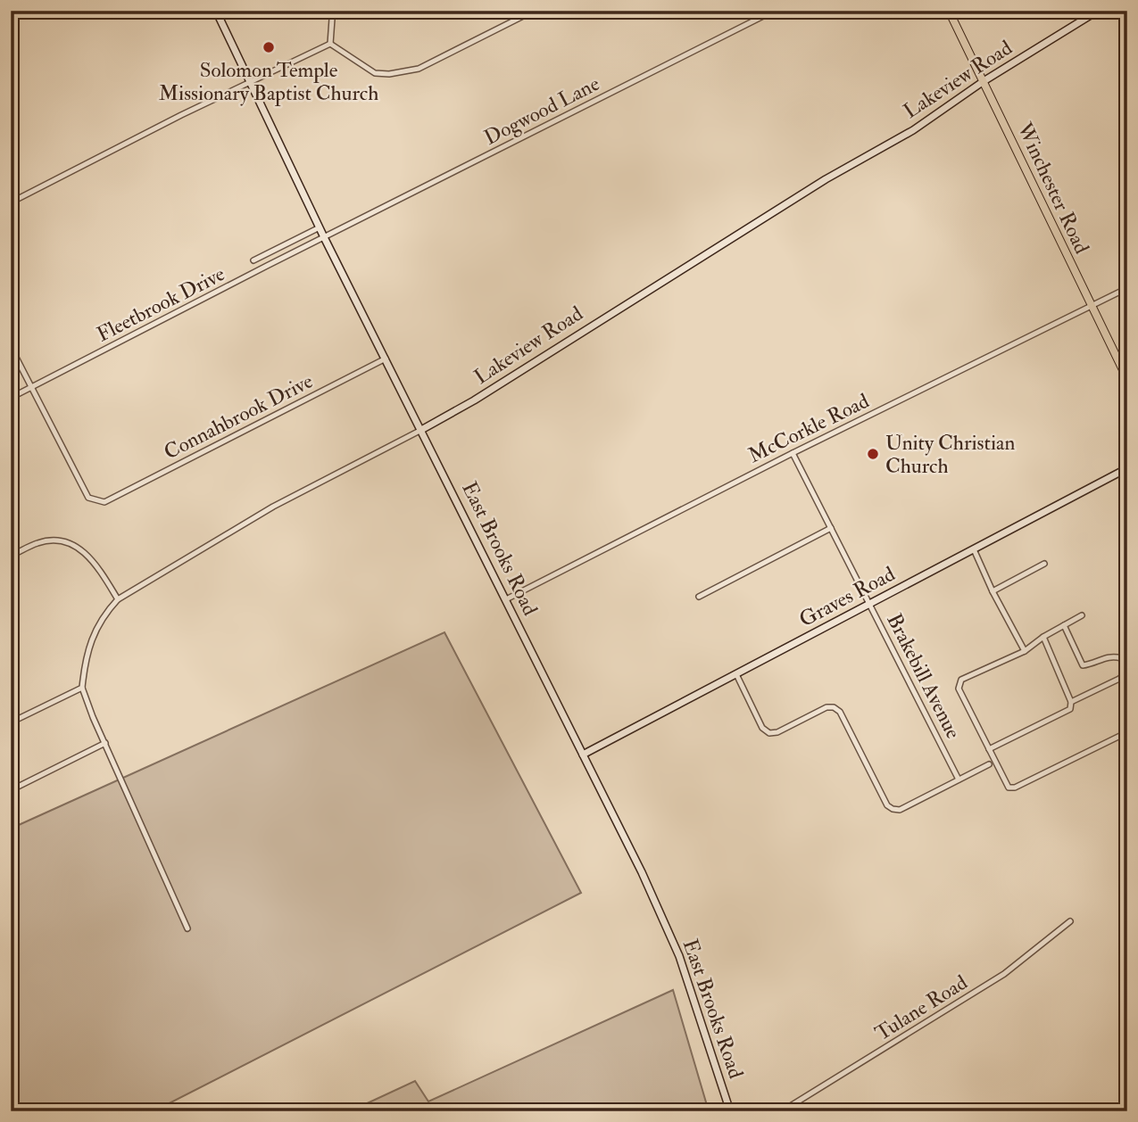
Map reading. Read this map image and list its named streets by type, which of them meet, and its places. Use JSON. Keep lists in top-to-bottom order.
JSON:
{
  "streets": {
    "main road": ["Winchester Road"],
    "street": [
      "Lakeview Road",
      "Dogwood Lane",
      "Fleetbrook Drive",
      "Connahbrook Drive",
      "McCorkle Road",
      "East Brooks Road",
      "Graves Road",
      "Brakebill Avenue",
      "Tulane Road"
    ]
  },
  "crossings": [
    ["Lakeview Road", "Winchester Road"],
    ["Lakeview Road", "East Brooks Road"],
    ["Dogwood Lane", "Fleetbrook Drive"],
    ["Dogwood Lane", "East Brooks Road"],
    ["Winchester Road", "McCorkle Road"],
    ["Fleetbrook Drive", "Connahbrook Drive"],
    ["Fleetbrook Drive", "East Brooks Road"],
    ["Connahbrook Drive", "East Brooks Road"],
    ["McCorkle Road", "East Brooks Road"],
    ["McCorkle Road", "Brakebill Avenue"],
    ["East Brooks Road", "Graves Road"],
    ["Graves Road", "Brakebill Avenue"]
  ],
  "places": ["Solomon Temple Missionary Baptist Church", "Unity Christian Church"]
}
